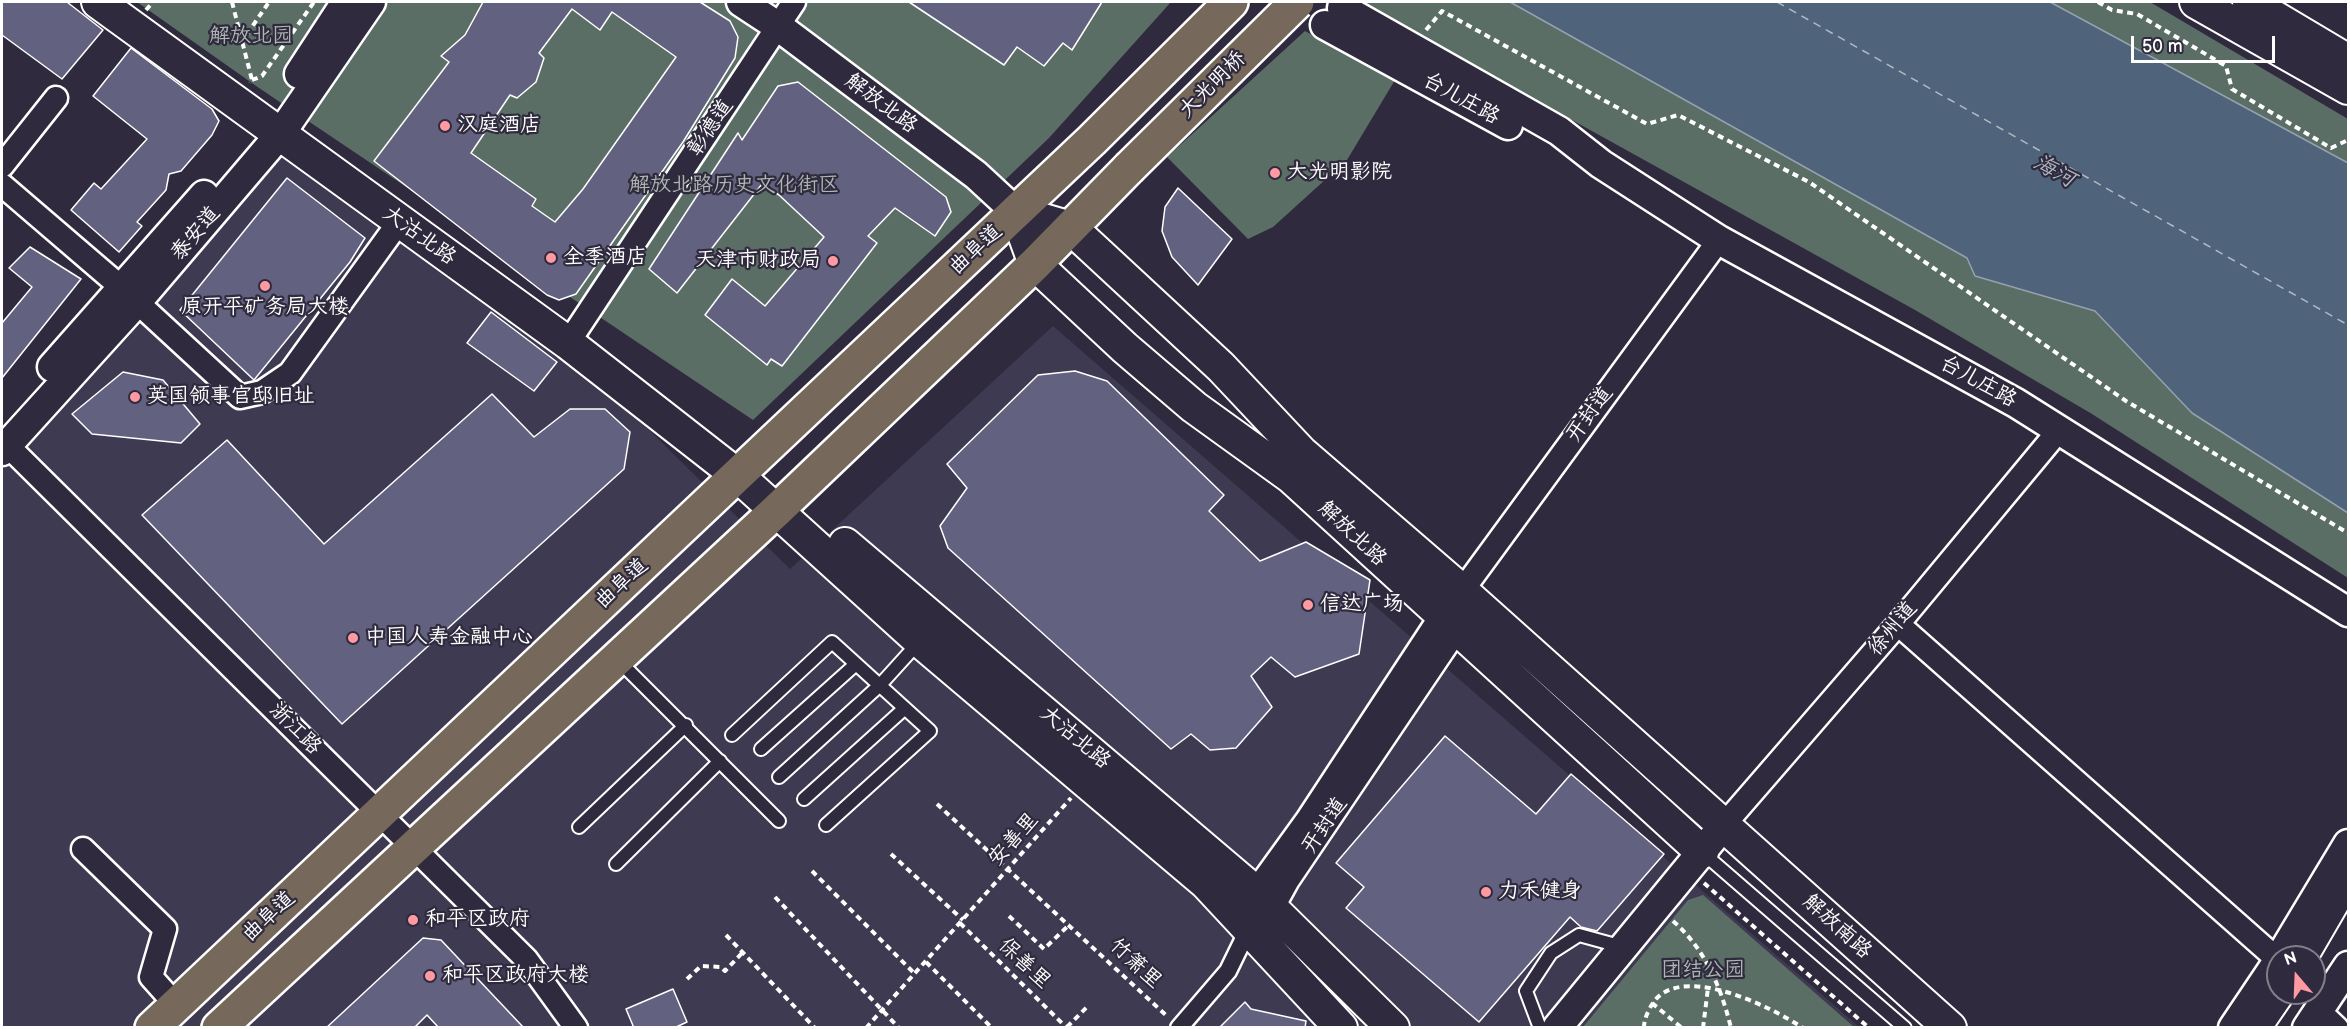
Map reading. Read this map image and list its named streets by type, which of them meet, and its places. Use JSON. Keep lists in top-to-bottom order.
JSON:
{
  "streets": {
    "main road": [
      "大光明桥",
      "解放北路",
      "大沽北路",
      "曲阜道",
      "解放南路"
    ],
    "street": [
      "台儿庄路",
      "彰德道",
      "泰安道",
      "开封道",
      "徐州道",
      "浙江路"
    ],
    "path": ["安善里", "保善里", "竹箫里"]
  },
  "crossings": [
    ["大光明桥", "解放北路"],
    ["台儿庄路", "开封道"],
    ["台儿庄路", "徐州道"],
    ["解放北路", "彰德道"],
    ["解放北路", "曲阜道"],
    ["解放北路", "开封道"],
    ["解放北路", "徐州道"],
    ["解放北路", "解放南路"],
    ["彰德道", "大沽北路"],
    ["泰安道", "大沽北路"],
    ["泰安道", "浙江路"],
    ["大沽北路", "曲阜道"],
    ["大沽北路", "开封道"],
    ["大沽北路", "安善里"],
    ["曲阜道", "浙江路"],
    ["开封道", "竹箫里"],
    ["徐州道", "解放南路"],
    ["安善里", "保善里"],
    ["安善里", "竹箫里"]
  ],
  "water": ["海河"],
  "parks": ["解放北园", "解放北路历史文化街区", "团结公园"],
  "places": [
    "汉庭酒店",
    "大光明影院",
    "全季酒店",
    "天津市财政局",
    "原开平矿务局大楼",
    "英国领事官邸旧址",
    "信达广场",
    "中国人寿金融中心",
    "力禾健身",
    "和平区政府",
    "和平区政府大楼"
  ],
  "scale_bar": "50 m",
  "north": "top"
}
